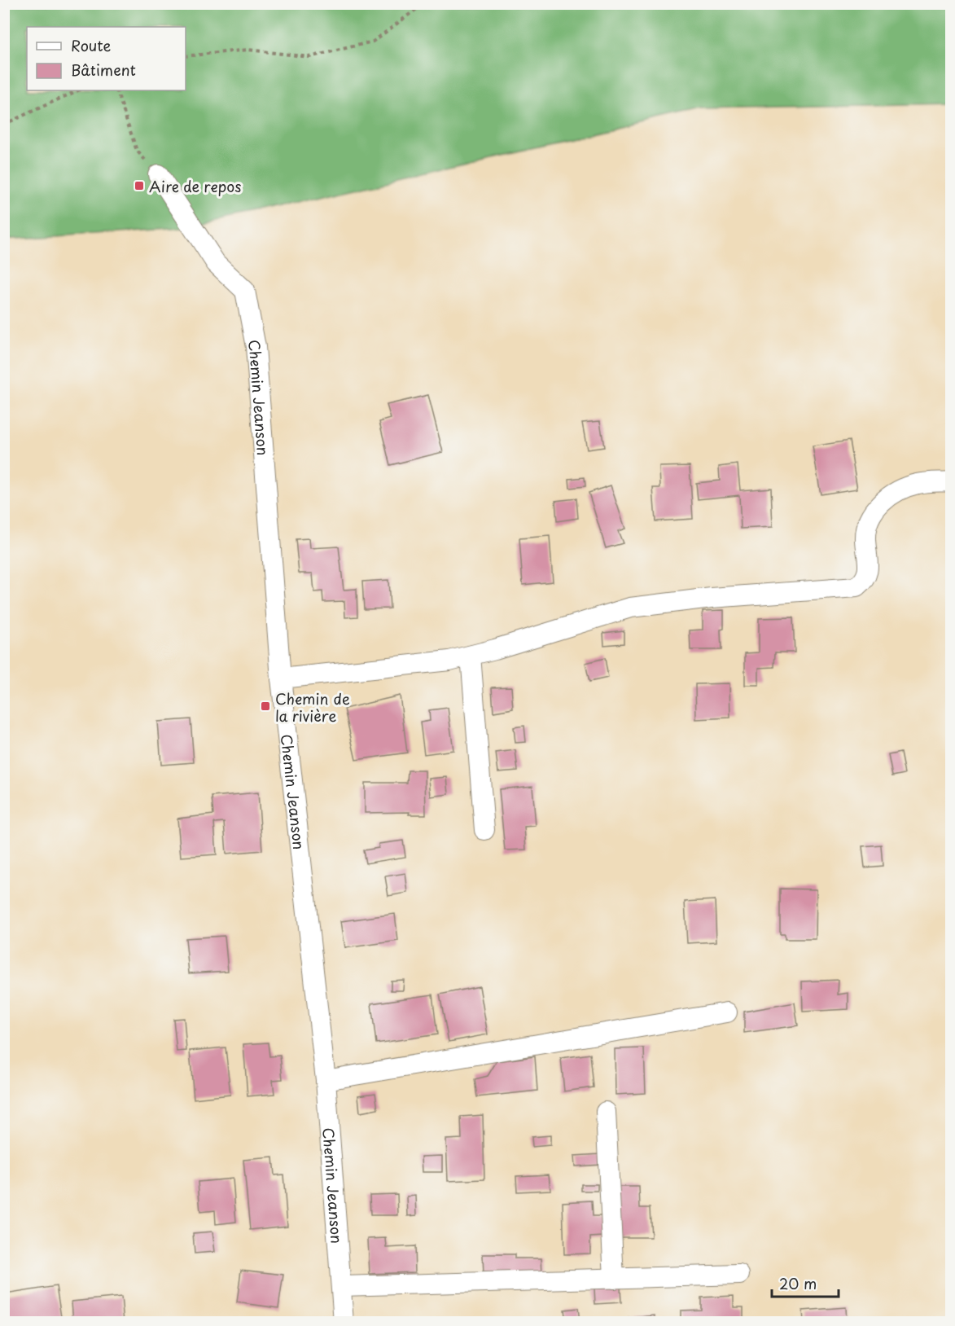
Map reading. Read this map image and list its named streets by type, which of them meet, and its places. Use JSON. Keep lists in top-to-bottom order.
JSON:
{
  "streets": {
    "street": ["Chemin Jeanson"]
  },
  "places": {
    "transit": ["Aire de repos", "Chemin de la rivière"]
  },
  "legend": ["Route", "Bâtiment"],
  "scale_bar": "20 m"
}
